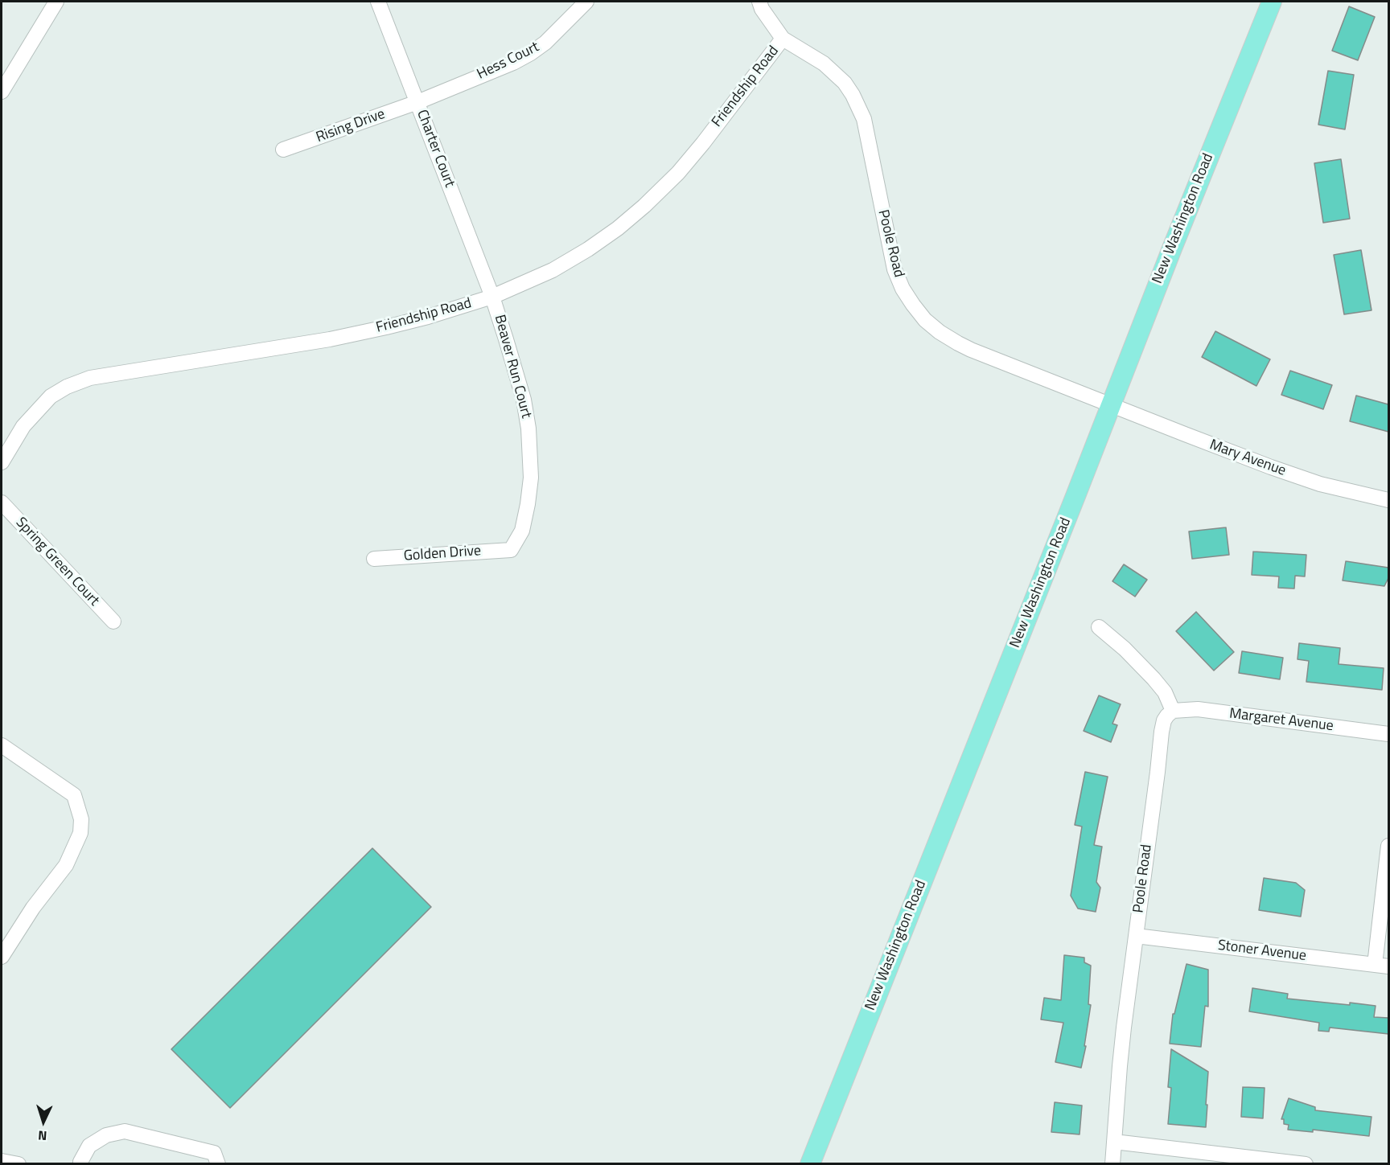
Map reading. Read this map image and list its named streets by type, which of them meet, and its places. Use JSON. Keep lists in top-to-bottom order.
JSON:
{
  "streets": {
    "main road": ["New Washington Road"],
    "street": [
      "Hess Court",
      "Friendship Road",
      "Rising Drive",
      "Charter Court",
      "Poole Road",
      "Beaver Run Court",
      "Mary Avenue",
      "Golden Drive",
      "Spring Green Court",
      "Margaret Avenue",
      "Stoner Avenue"
    ]
  },
  "crossings": [
    ["Hess Court", "Rising Drive"],
    ["Hess Court", "Charter Court"],
    ["Friendship Road", "Charter Court"],
    ["Friendship Road", "Poole Road"],
    ["Friendship Road", "Beaver Run Court"],
    ["Rising Drive", "Charter Court"],
    ["Charter Court", "Beaver Run Court"],
    ["New Washington Road", "Poole Road"],
    ["New Washington Road", "Mary Avenue"],
    ["Poole Road", "Mary Avenue"],
    ["Poole Road", "Margaret Avenue"],
    ["Poole Road", "Stoner Avenue"],
    ["Beaver Run Court", "Golden Drive"]
  ],
  "north": "bottom"
}
